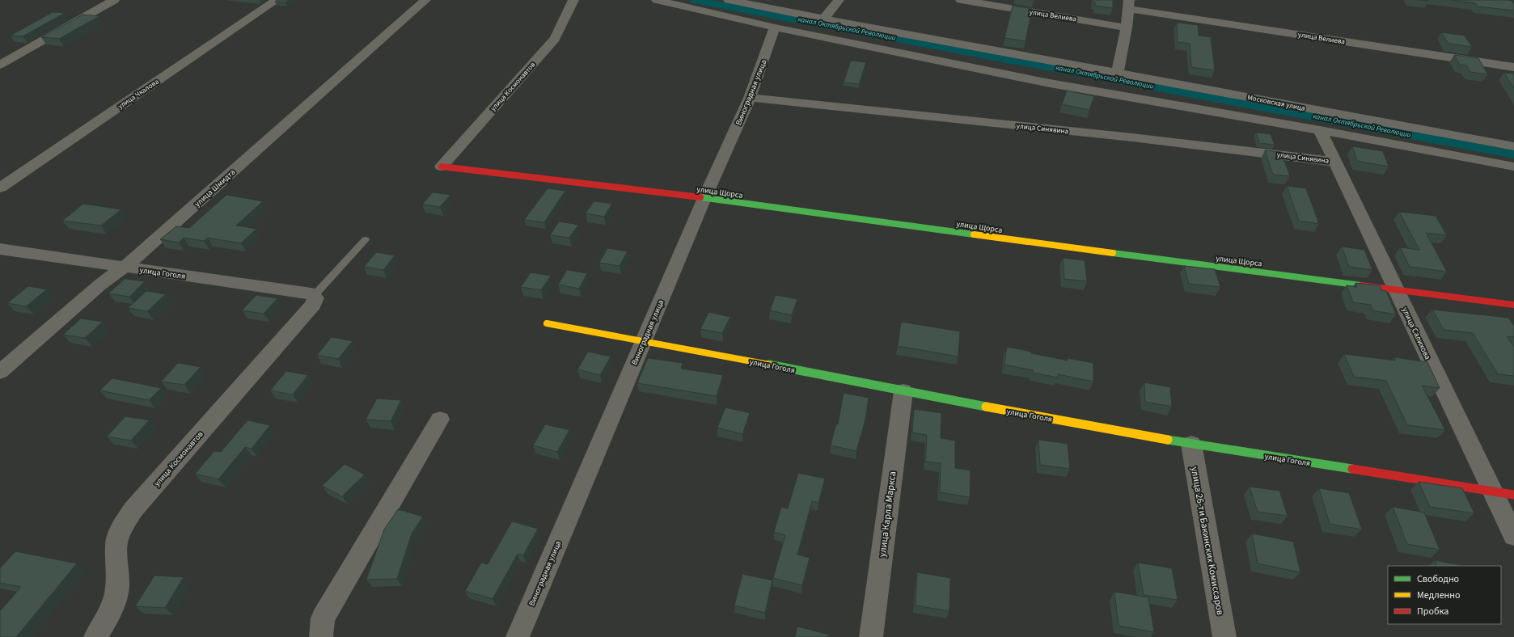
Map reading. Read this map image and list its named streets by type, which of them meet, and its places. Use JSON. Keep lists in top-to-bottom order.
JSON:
{
  "streets": {
    "street": [
      "улица Велиева",
      "улица Космонавтов",
      "Виноградная улица",
      "улица Чкалова",
      "Московская улица",
      "улица Синявина",
      "улица Шмидта",
      "улица Щорса",
      "улица Гоголя",
      "улица Салихова",
      "улица Карла Маркса",
      "улица 26-ти Бакинских Комиссаров"
    ]
  },
  "crossings": [
    ["улица Космонавтов", "улица Щорса"],
    ["улица Космонавтов", "улица Гоголя"],
    ["Виноградная улица", "улица Синявина"],
    ["Виноградная улица", "улица Щорса"],
    ["Виноградная улица", "улица Гоголя"],
    ["улица Синявина", "улица Салихова"],
    ["улица Шмидта", "улица Гоголя"],
    ["улица Щорса", "улица Салихова"],
    ["улица Гоголя", "улица Салихова"],
    ["улица Гоголя", "улица Карла Маркса"],
    ["улица Гоголя", "улица 26-ти Бакинских Комиссаров"]
  ],
  "water": ["канал Октябрьской Революции"],
  "legend": ["Свободно", "Медленно", "Пробка"]
}
